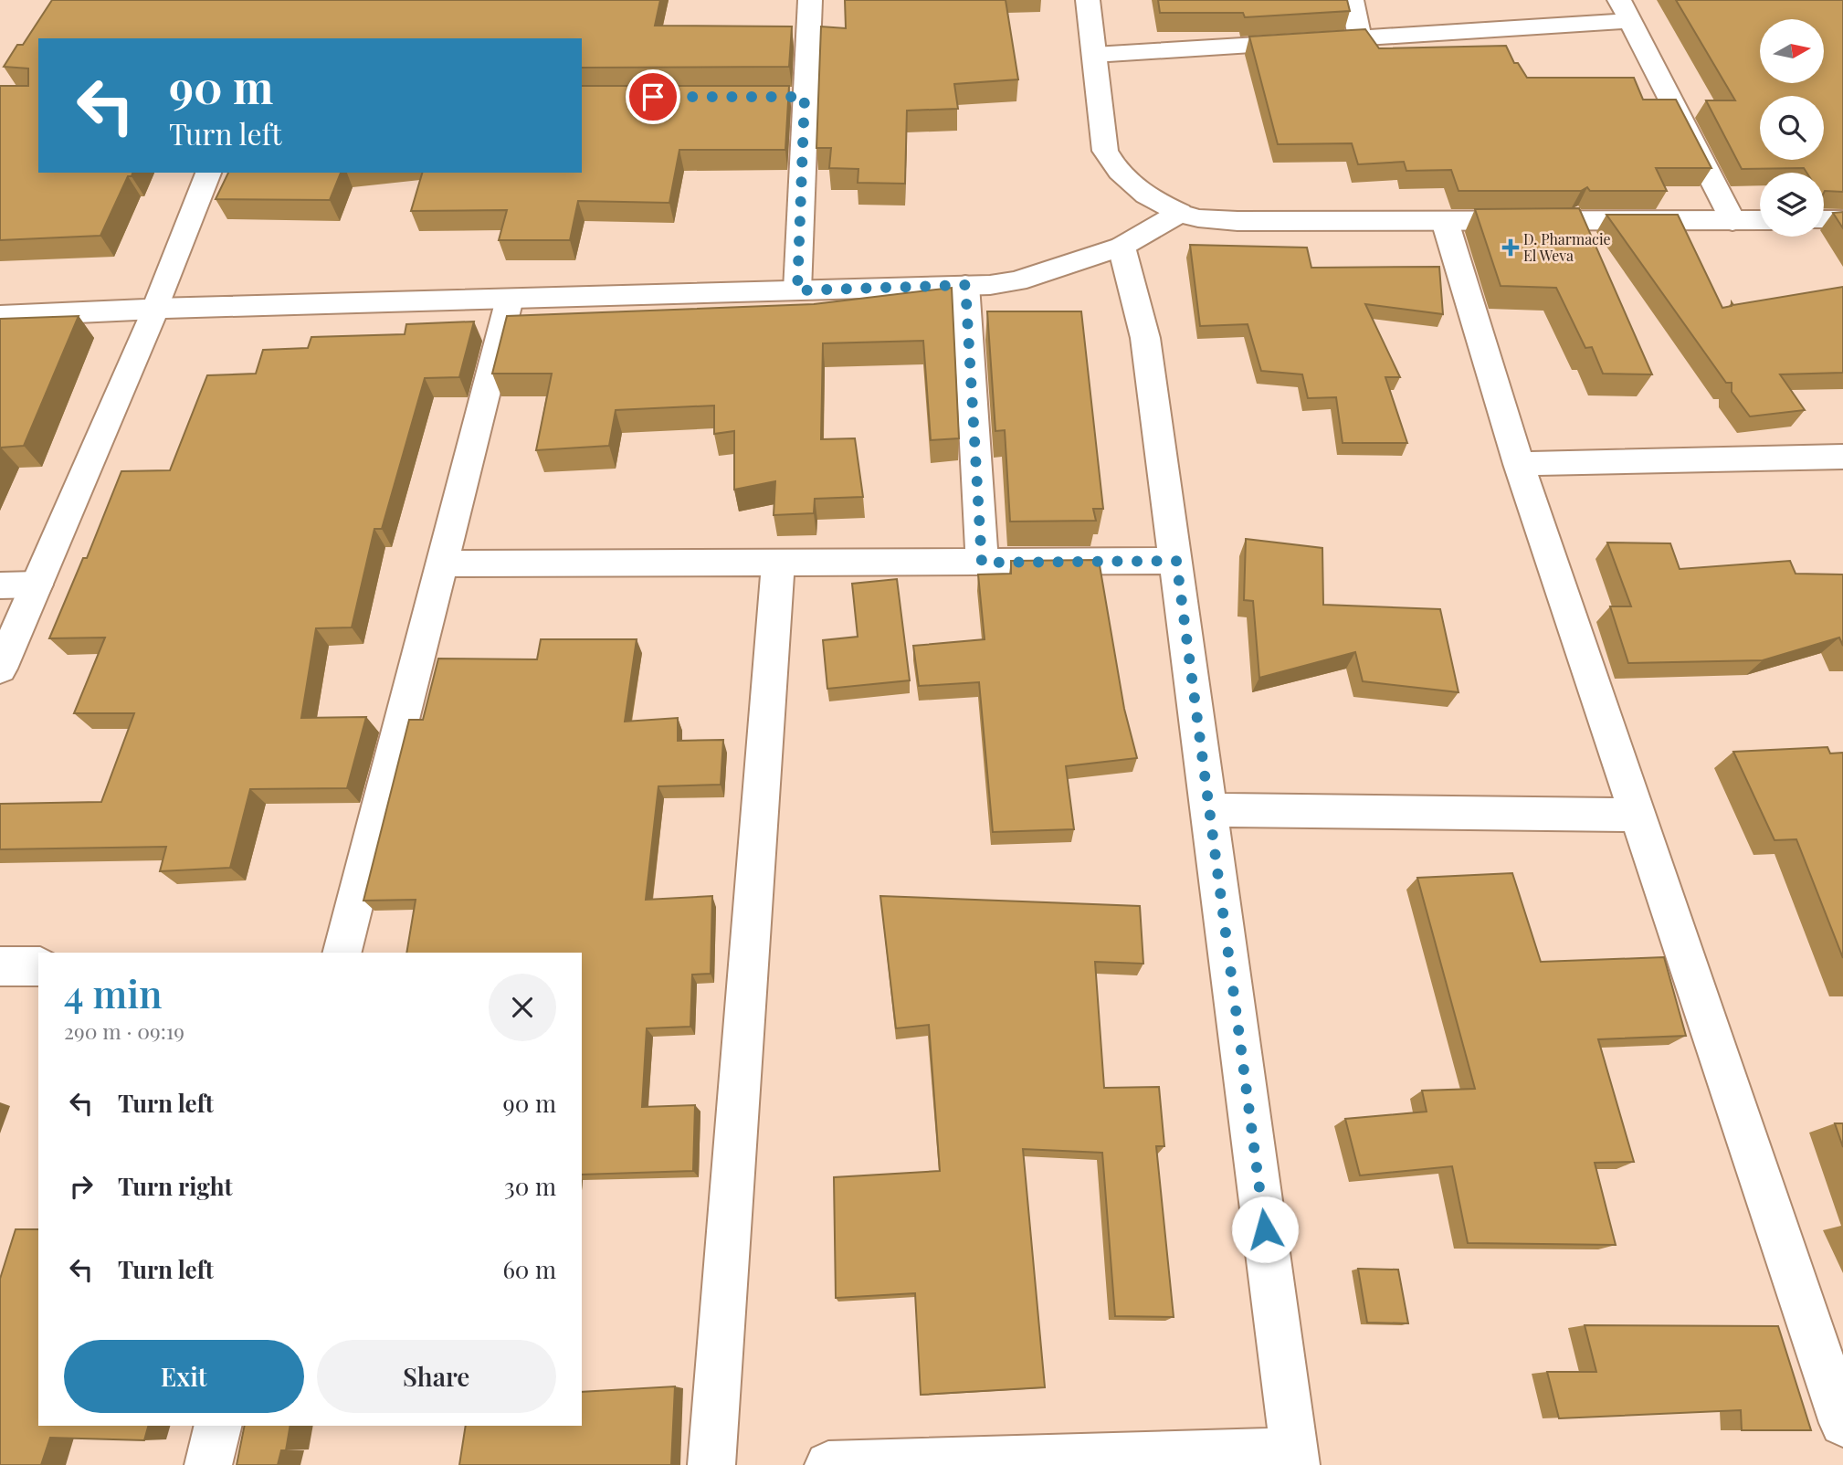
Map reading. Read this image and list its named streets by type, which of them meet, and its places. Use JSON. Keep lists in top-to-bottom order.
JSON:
{
  "places": {
    "health": ["D. Pharmacie El Weva"]
  },
  "north": "right",
  "page": {
    "turn": ["90 m", "Turn left"],
    "heading": ["4 min", "290 m · 09:19"],
    "list": [
      {
        "name": "Turn left",
        "value": "90 m"
      },
      {
        "name": "Turn right",
        "value": "30 m"
      },
      {
        "name": "Turn left",
        "value": "60 m"
      }
    ],
    "buttons": ["Exit", "Share"]
  }
}
